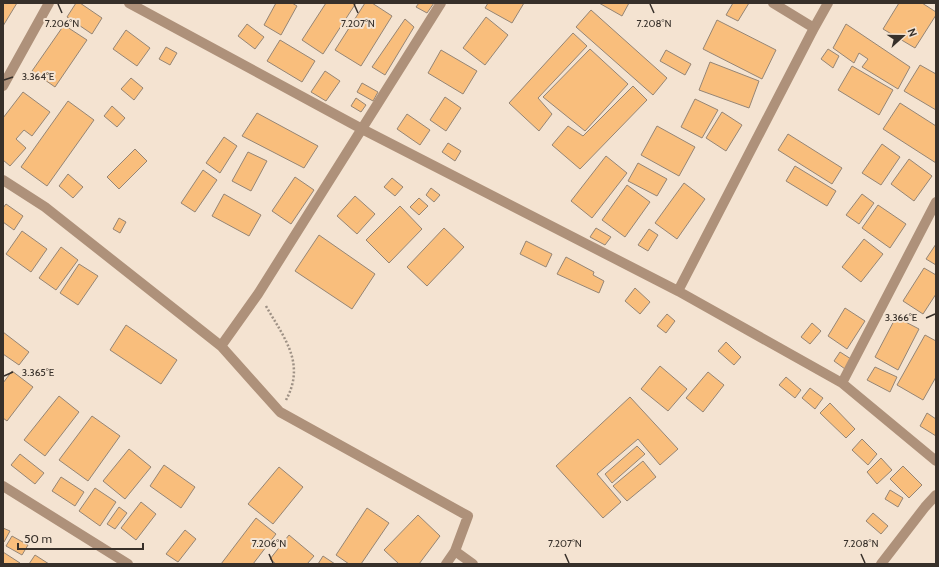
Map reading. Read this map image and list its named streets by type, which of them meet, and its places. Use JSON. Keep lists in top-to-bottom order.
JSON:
{
  "scale_bar": "50 m",
  "north": "right",
  "coordinates": [
    "7.206°N",
    "7.207°N",
    "7.208°N",
    "3.364°E",
    "3.366°E",
    "3.365°E"
  ]
}
